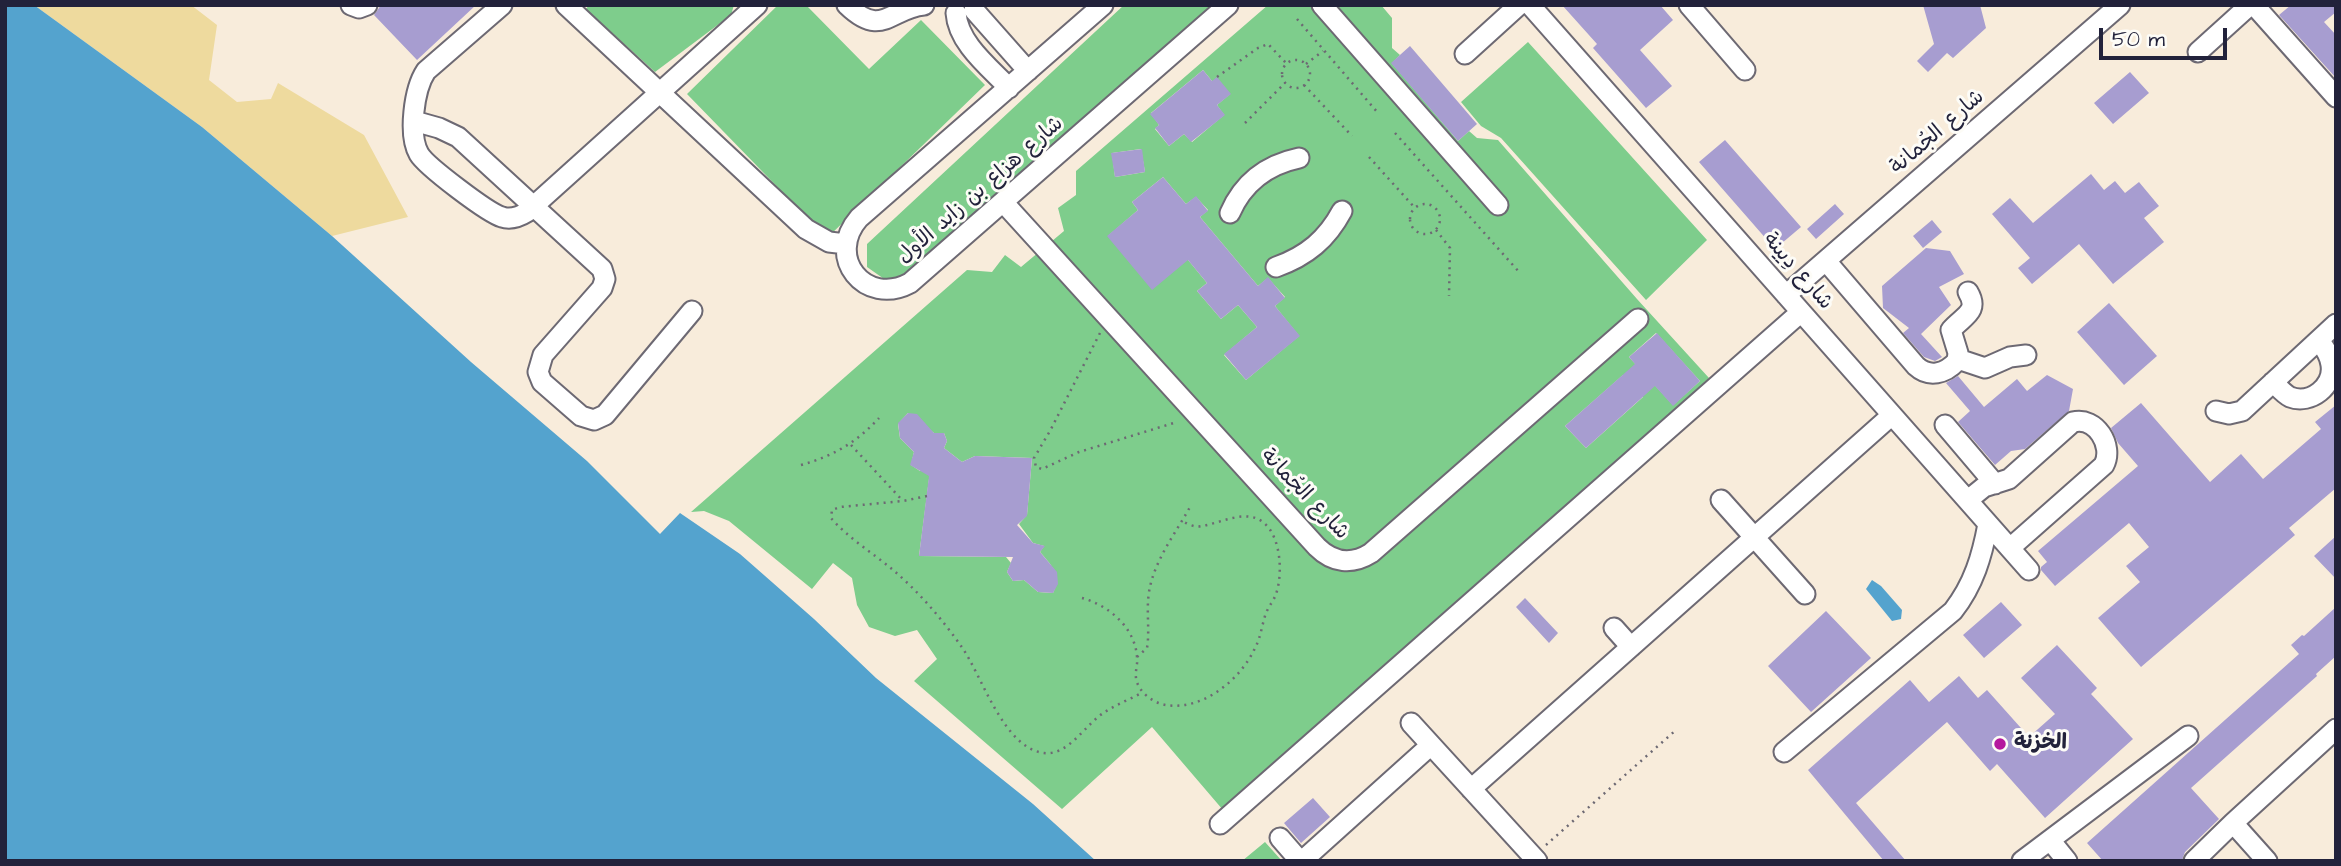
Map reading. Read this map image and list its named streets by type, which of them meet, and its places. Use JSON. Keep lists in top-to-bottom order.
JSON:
{
  "streets": {
    "street": ["شارع الجُمانة", "شارع هزاع بن زايد الأول", "شارع دِيينة"]
  },
  "crossings": [
    ["شارع الجُمانة", "شارع هزاع بن زايد الأول"],
    ["شارع الجُمانة", "شارع دِيينة"]
  ],
  "places": ["الخزنة"],
  "scale_bar": "50 m"
}
